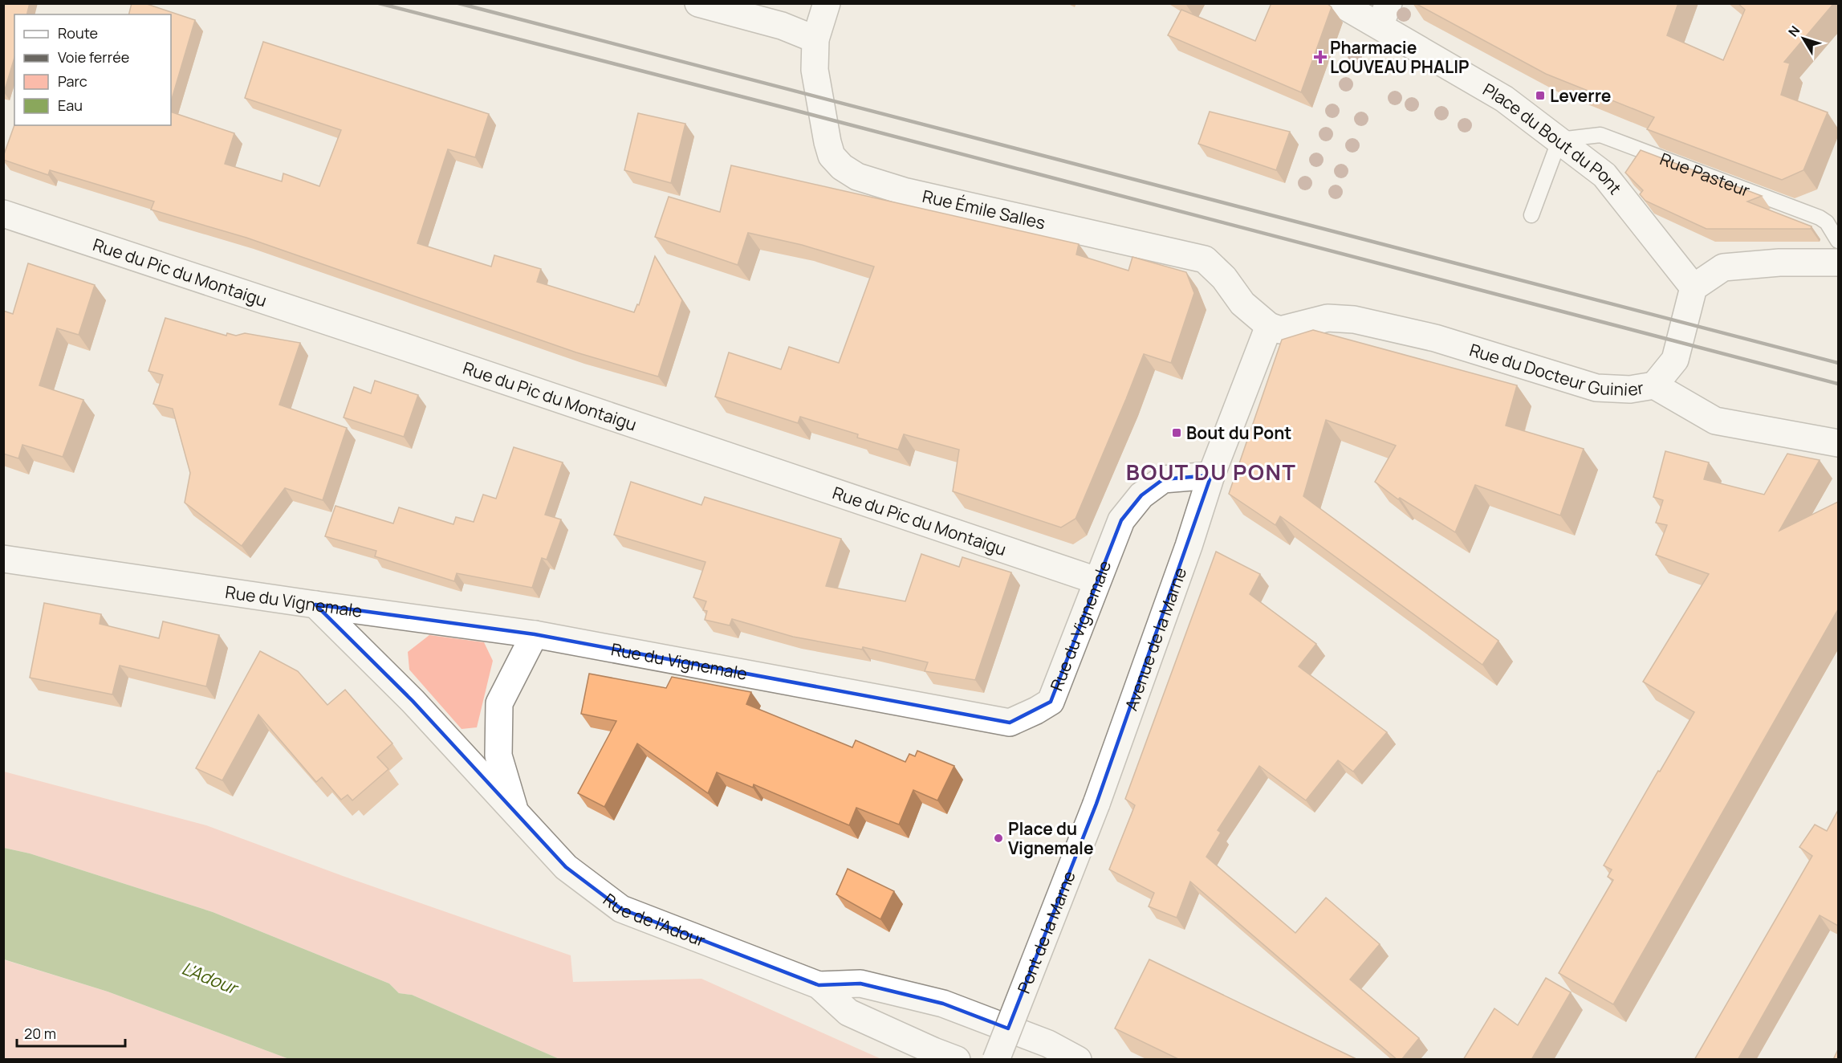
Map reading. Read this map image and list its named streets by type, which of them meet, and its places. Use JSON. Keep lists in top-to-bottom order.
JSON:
{
  "streets": {
    "street": [
      "Place du Bout du Pont",
      "Rue Émile Salles",
      "Rue du Pic du Montaigu",
      "Rue du Docteur Guinier",
      "Rue du Vignemale",
      "Avenue de la Marne",
      "Rue de l'Adour",
      "Pont de la Marne"
    ],
    "lane": ["Rue Pasteur"]
  },
  "crossings": [
    ["Place du Bout du Pont", "Rue Pasteur"],
    ["Rue Émile Salles", "Rue du Docteur Guinier"],
    ["Rue Émile Salles", "Avenue de la Marne"],
    ["Rue du Pic du Montaigu", "Rue du Vignemale"],
    ["Rue du Docteur Guinier", "Avenue de la Marne"],
    ["Rue du Vignemale", "Avenue de la Marne"],
    ["Rue du Vignemale", "Rue de l'Adour"],
    ["Avenue de la Marne", "Pont de la Marne"]
  ],
  "districts": ["BOUT DU PONT"],
  "water": ["L'Adour"],
  "places": {
    "health": ["Pharmacie LOUVEAU PHALIP"],
    "transit": ["Leverre", "Bout du Pont"],
    "other": ["Place du Vignemale"]
  },
  "legend": [
    "Route",
    "Voie ferrée",
    "Parc",
    "Eau"
  ],
  "scale_bar": "20 m",
  "north": "top left"
}
